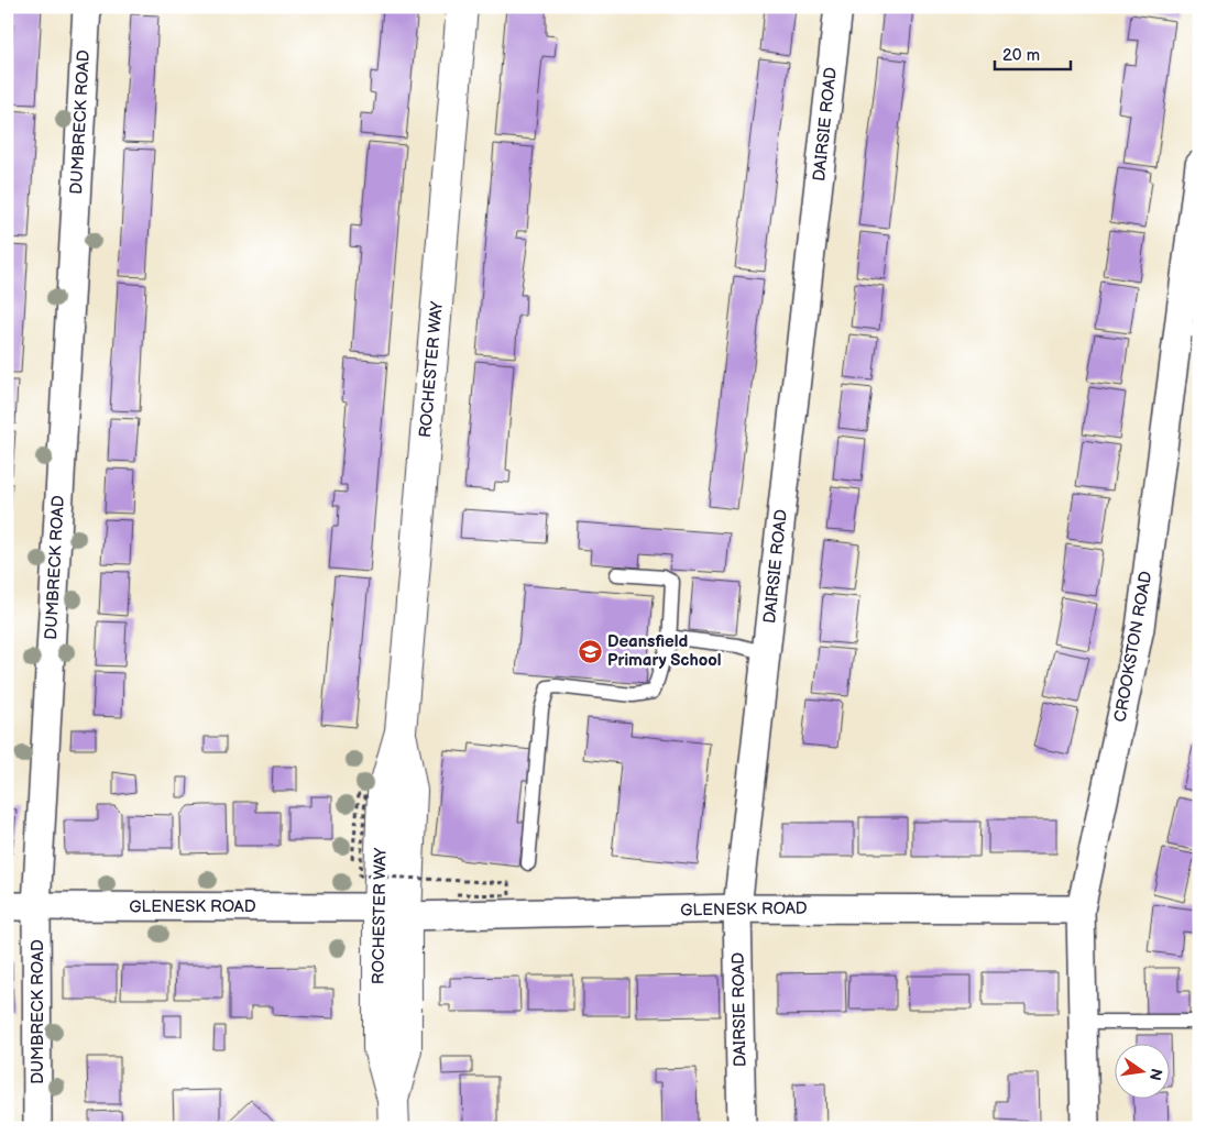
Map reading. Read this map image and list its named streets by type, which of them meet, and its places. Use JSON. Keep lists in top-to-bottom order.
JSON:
{
  "streets": {
    "street": [
      "DUMBRECK ROAD",
      "DAIRSIE ROAD",
      "ROCHESTER WAY",
      "CROOKSTON ROAD",
      "GLENESK ROAD"
    ]
  },
  "crossings": [
    ["DUMBRECK ROAD", "GLENESK ROAD"],
    ["DAIRSIE ROAD", "GLENESK ROAD"],
    ["ROCHESTER WAY", "GLENESK ROAD"],
    ["CROOKSTON ROAD", "GLENESK ROAD"]
  ],
  "places": {
    "school or university": ["Deansfield Primary School"]
  },
  "scale_bar": "20 m",
  "north": "right"
}
